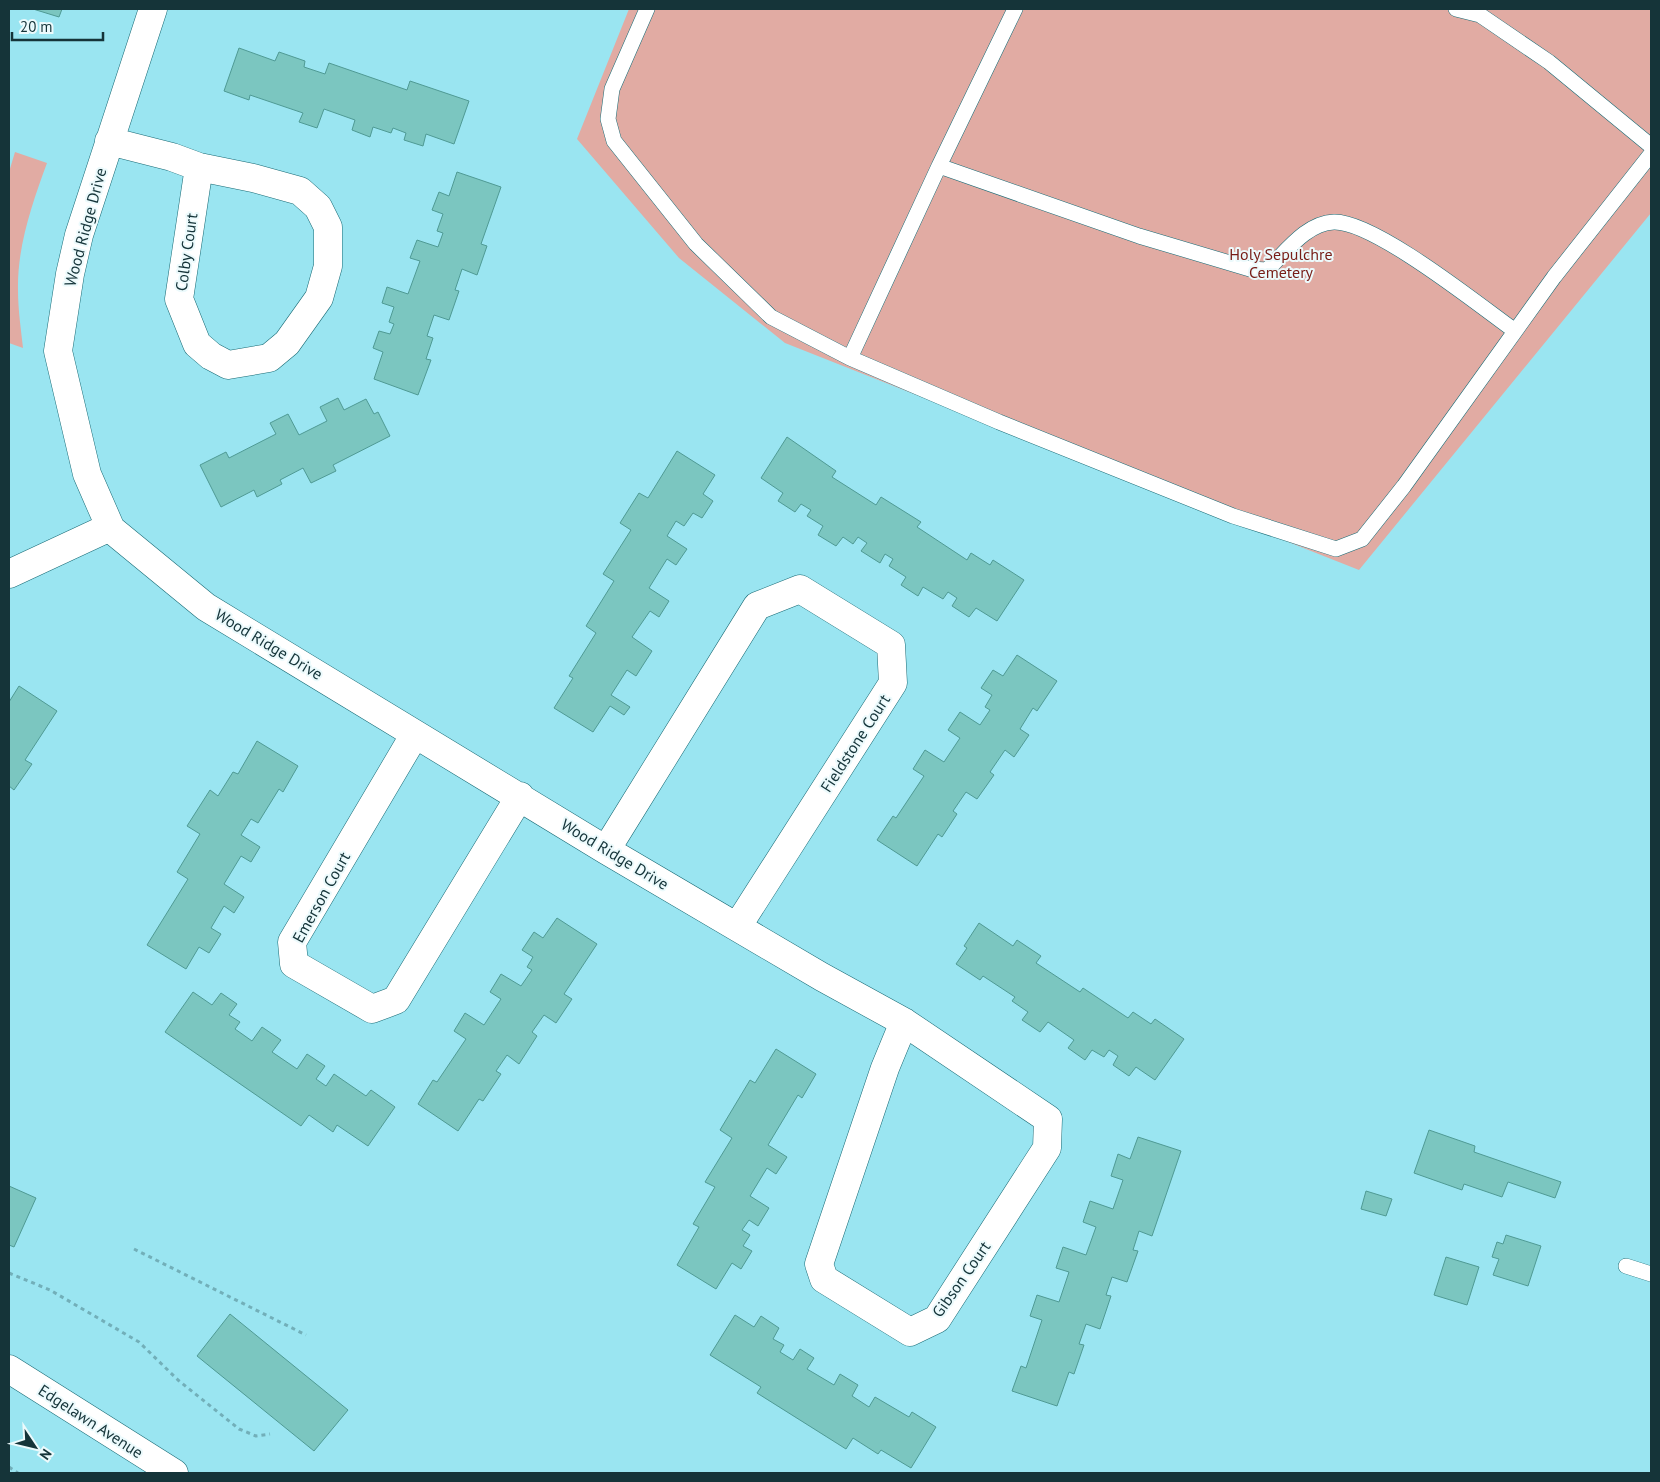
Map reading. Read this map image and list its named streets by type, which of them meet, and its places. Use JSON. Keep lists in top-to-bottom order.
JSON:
{
  "streets": {
    "street": [
      "Wood Ridge Drive",
      "Colby Court",
      "Fieldstone Court",
      "Emerson Court",
      "Gibson Court",
      "Edgelawn Avenue"
    ]
  },
  "crossings": [
    ["Wood Ridge Drive", "Colby Court"],
    ["Wood Ridge Drive", "Fieldstone Court"],
    ["Wood Ridge Drive", "Emerson Court"],
    ["Wood Ridge Drive", "Gibson Court"]
  ],
  "parks": ["Holy Sepulchre Cemetery"],
  "scale_bar": "20 m",
  "north": "bottom right"
}
